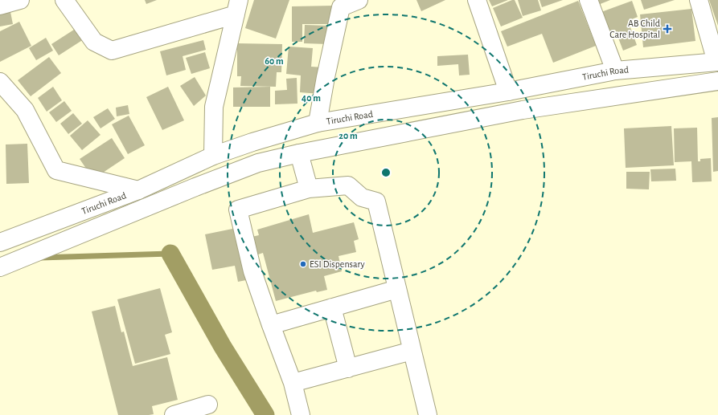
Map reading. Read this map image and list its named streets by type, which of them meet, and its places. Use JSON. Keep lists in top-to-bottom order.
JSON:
{
  "streets": {
    "main road": ["Tiruchi Road"]
  },
  "places": {
    "health": ["AB Child Care Hospital"],
    "other": ["ESI Dispensary"]
  },
  "rings": ["60 m", "40 m", "20 m"]
}
